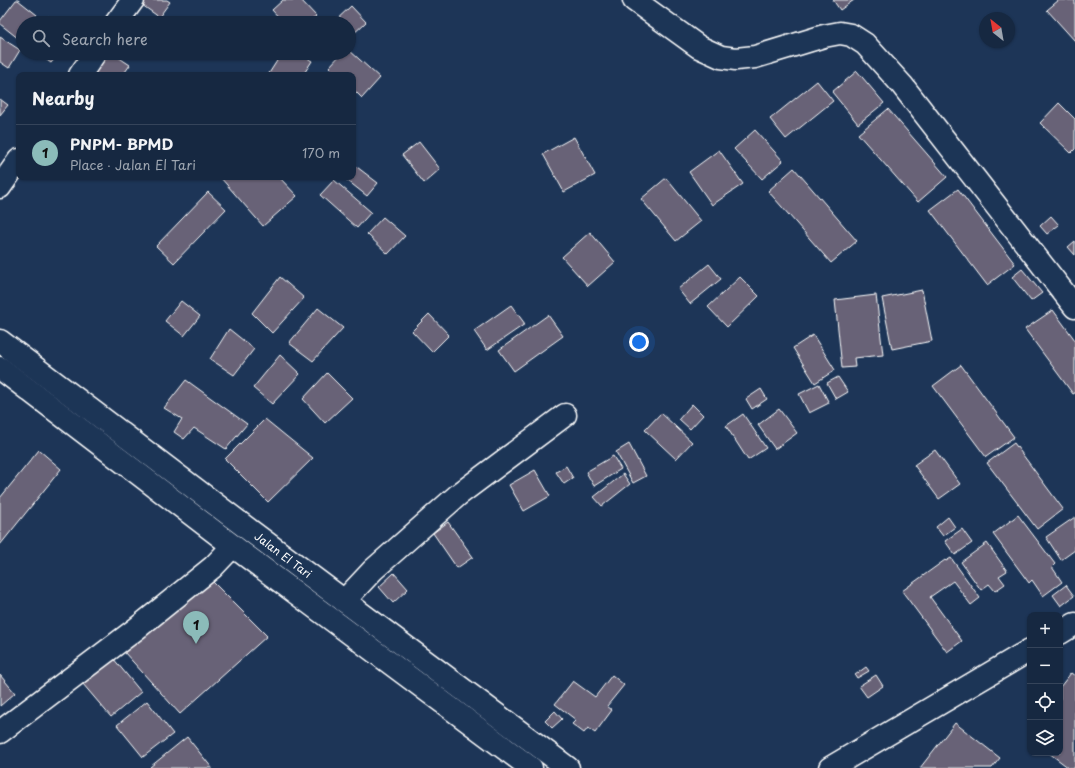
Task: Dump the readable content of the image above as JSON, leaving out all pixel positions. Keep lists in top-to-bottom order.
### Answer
{
  "streets": {
    "street": ["Jalan El Tari"]
  },
  "north": "top left",
  "page": {
    "search": "Search here",
    "heading": "Nearby",
    "list": [
      {
        "mark": "1",
        "name": "PNPM- BPMD",
        "note": "Place · Jalan El Tari",
        "value": "170 m"
      }
    ],
    "pins": "1",
    "map_buttons": ["+", "−"]
  }
}
